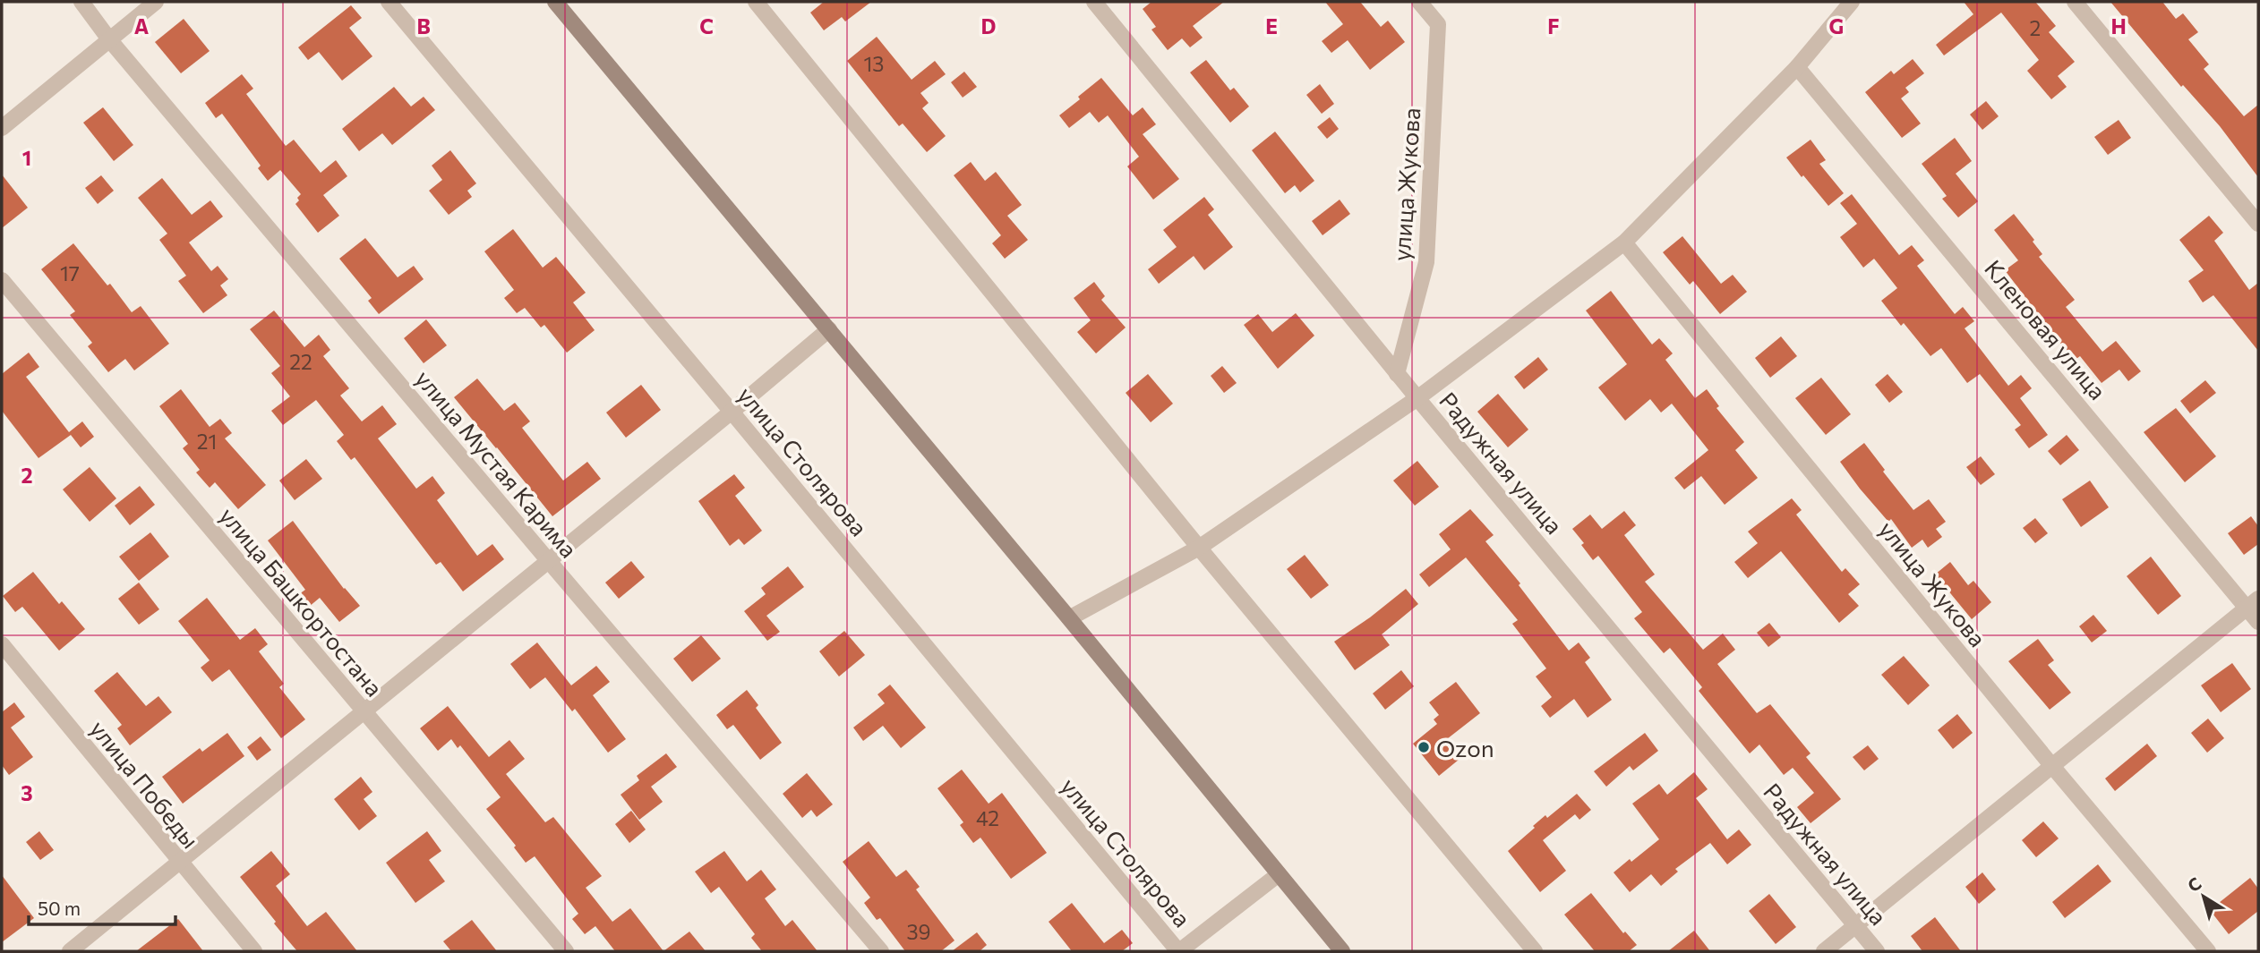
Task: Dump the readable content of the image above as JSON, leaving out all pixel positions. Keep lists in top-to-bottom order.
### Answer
{
  "streets": {
    "street": [
      "улица Жукова",
      "Кленовая улица",
      "улица Столярова",
      "Радужная улица",
      "улица Мустая Карима",
      "улица Башкортостана",
      "улица Победы"
    ]
  },
  "crossings": [
    ["улица Жукова", "Радужная улица"]
  ],
  "places": ["Ozon"],
  "house_numbers": [
    "2",
    "13",
    "17",
    "22",
    "21",
    "42",
    "39"
  ],
  "scale_bar": "50 m",
  "north": "top left",
  "grid": {
    "columns": [
      "A",
      "B",
      "C",
      "D",
      "E",
      "F",
      "G",
      "H"
    ],
    "rows": ["1", "2", "3"]
  }
}
